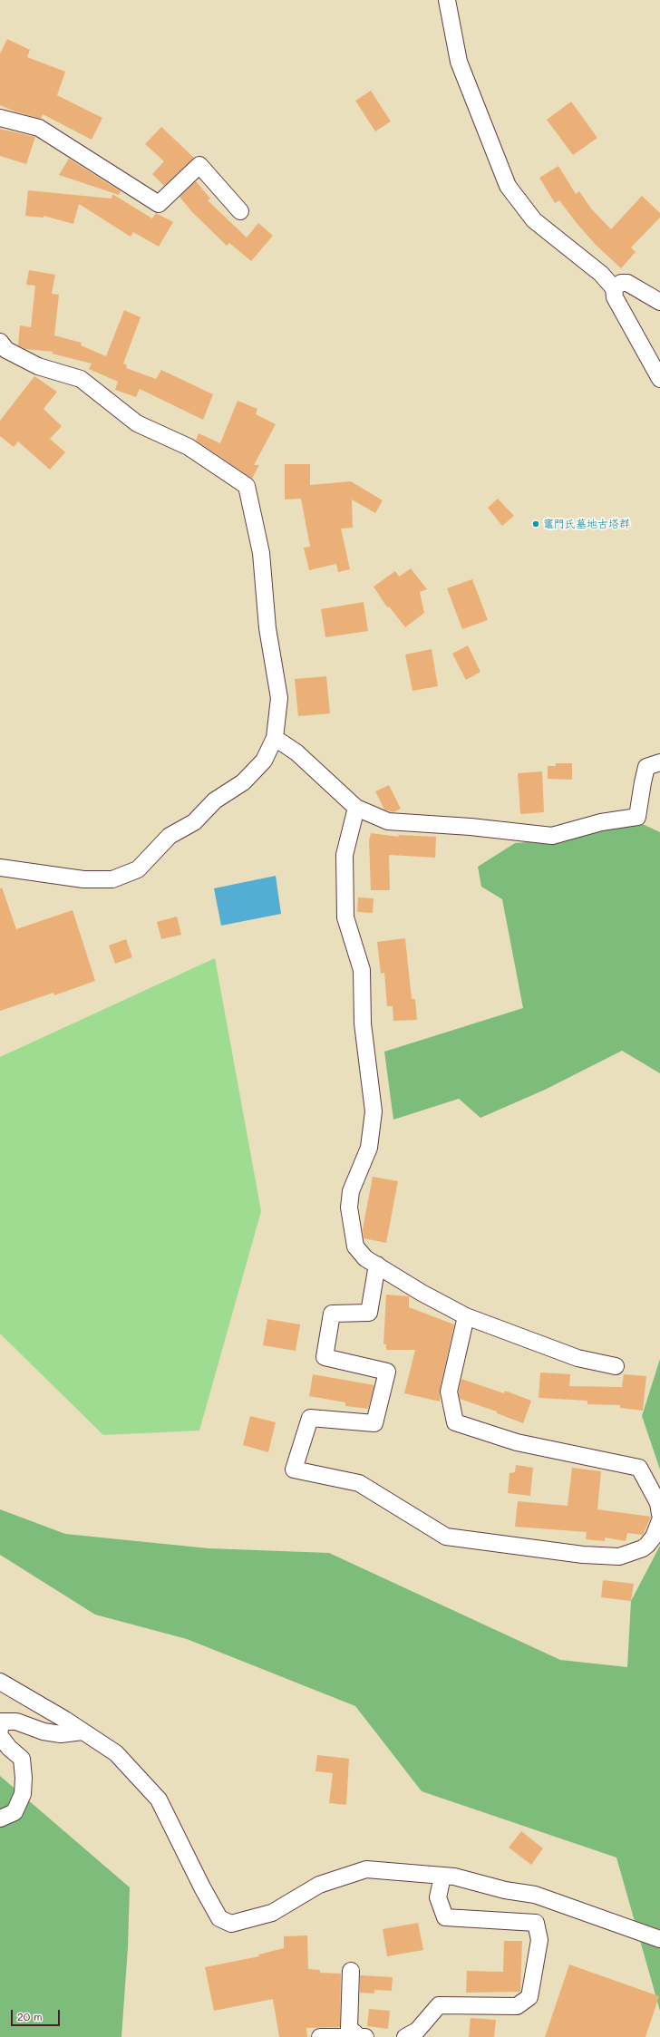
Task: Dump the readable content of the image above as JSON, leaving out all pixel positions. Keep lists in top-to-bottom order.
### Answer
{
  "places": ["竈門氏墓地古塔群"],
  "scale_bar": "20 m"
}
